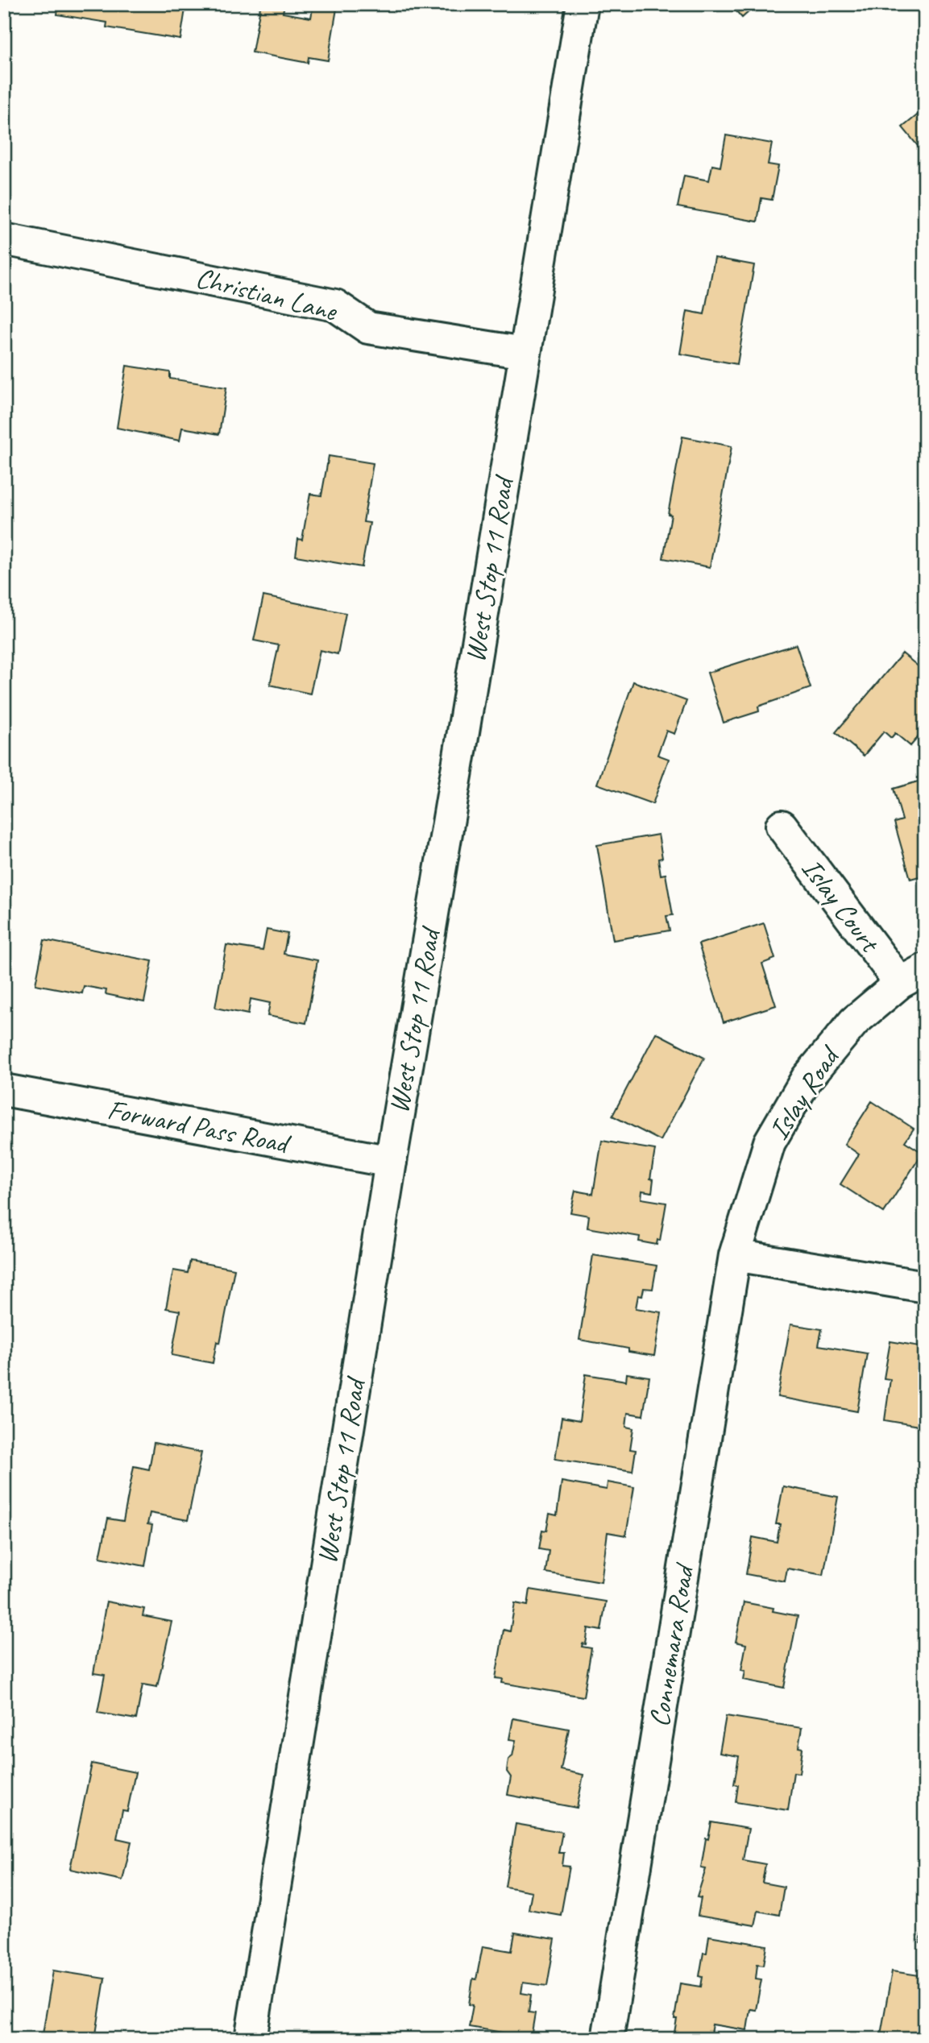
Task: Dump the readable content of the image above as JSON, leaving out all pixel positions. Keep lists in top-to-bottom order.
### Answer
{
  "streets": {
    "street": [
      "Christian Lane",
      "West Stop 11 Road",
      "Islay Court",
      "Islay Road",
      "Forward Pass Road",
      "Connemara Road"
    ]
  },
  "crossings": [
    ["Christian Lane", "West Stop 11 Road"],
    ["West Stop 11 Road", "Forward Pass Road"],
    ["Islay Court", "Islay Road"],
    ["Islay Road", "Connemara Road"]
  ]
}
